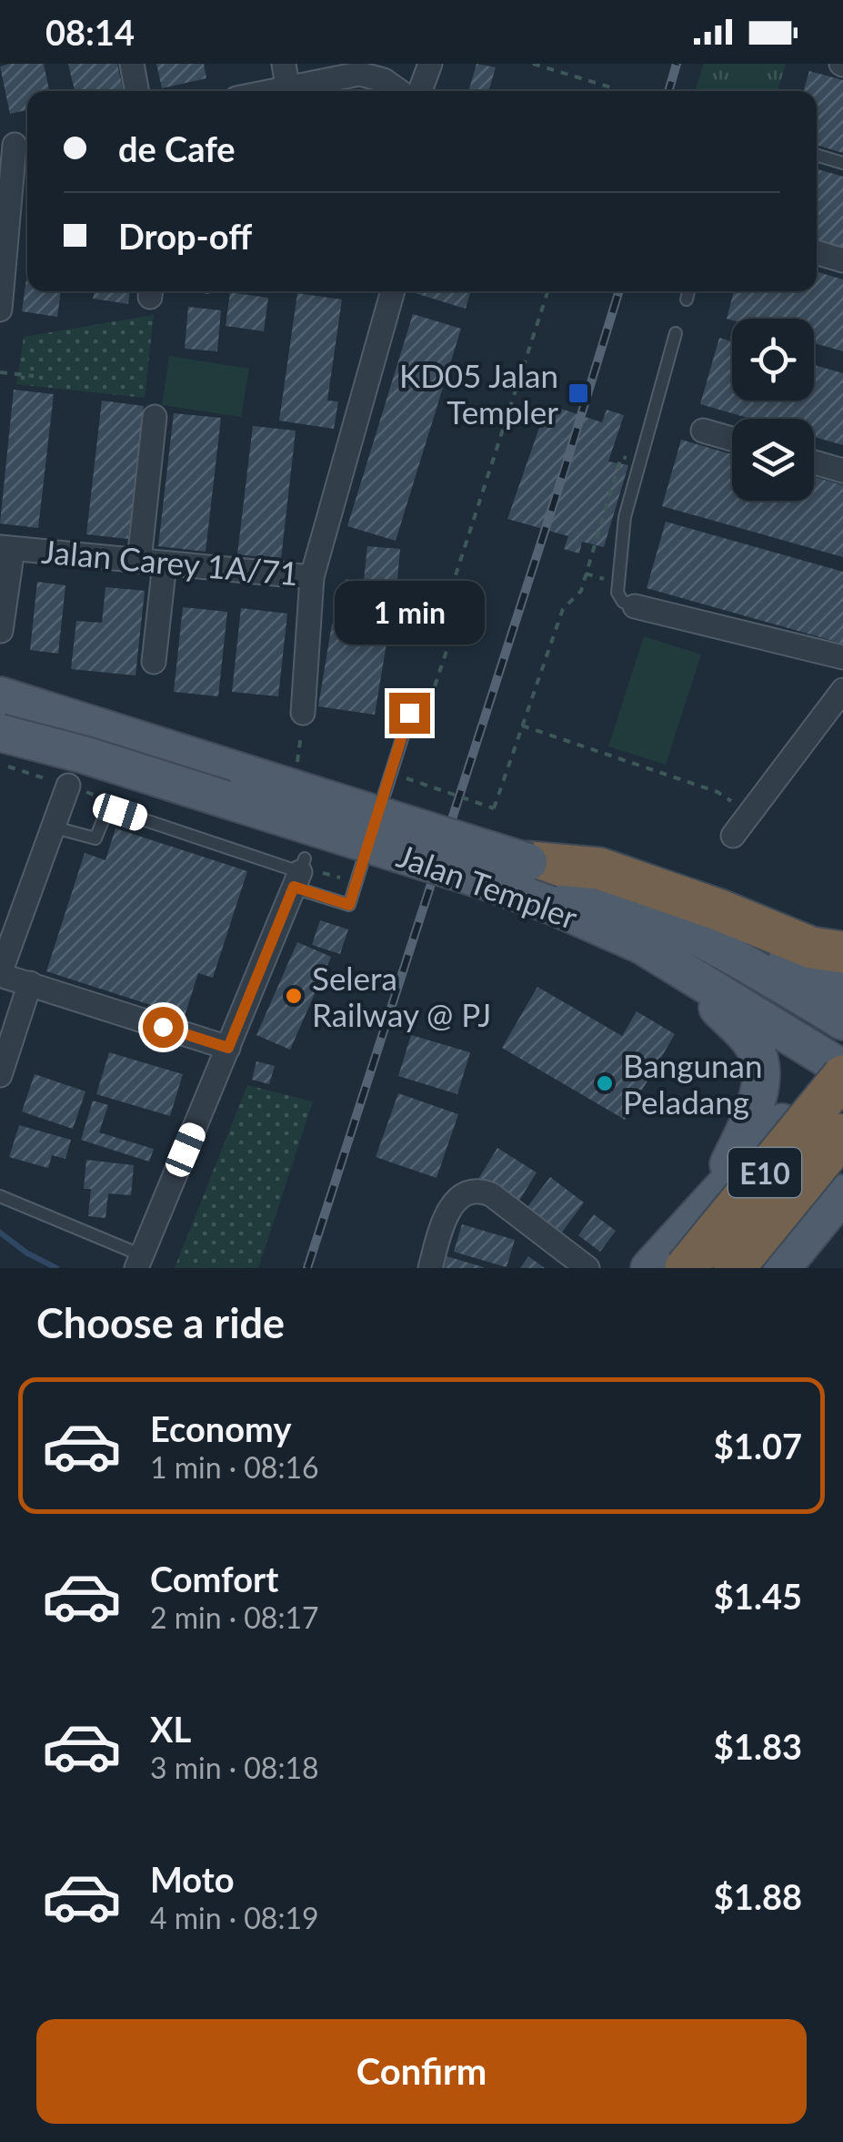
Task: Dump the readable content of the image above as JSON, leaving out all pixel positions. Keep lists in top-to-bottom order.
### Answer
{
  "streets": {
    "highway": ["E10"],
    "main road": ["Jalan Templer"],
    "street": ["Jalan Carey 1A/71"]
  },
  "crossings": [
    ["Jalan Templer", "E10"]
  ],
  "places": {
    "transit": ["KD05 Jalan Templer"],
    "other": ["Selera Railway @ PJ", "Bangunan Peladang"]
  },
  "page": {
    "status": "08:14",
    "banner": ["de Cafe", "Drop-off"],
    "bubble": "1 min",
    "heading": "Choose a ride",
    "list": [
      {
        "name": "Economy",
        "note": "1 min · 08:16",
        "value": "$1.07"
      },
      {
        "name": "Comfort",
        "note": "2 min · 08:17",
        "value": "$1.45"
      },
      {
        "name": "XL",
        "note": "3 min · 08:18",
        "value": "$1.83"
      },
      {
        "name": "Moto",
        "note": "4 min · 08:19",
        "value": "$1.88"
      }
    ],
    "buttons": "Confirm"
  }
}
